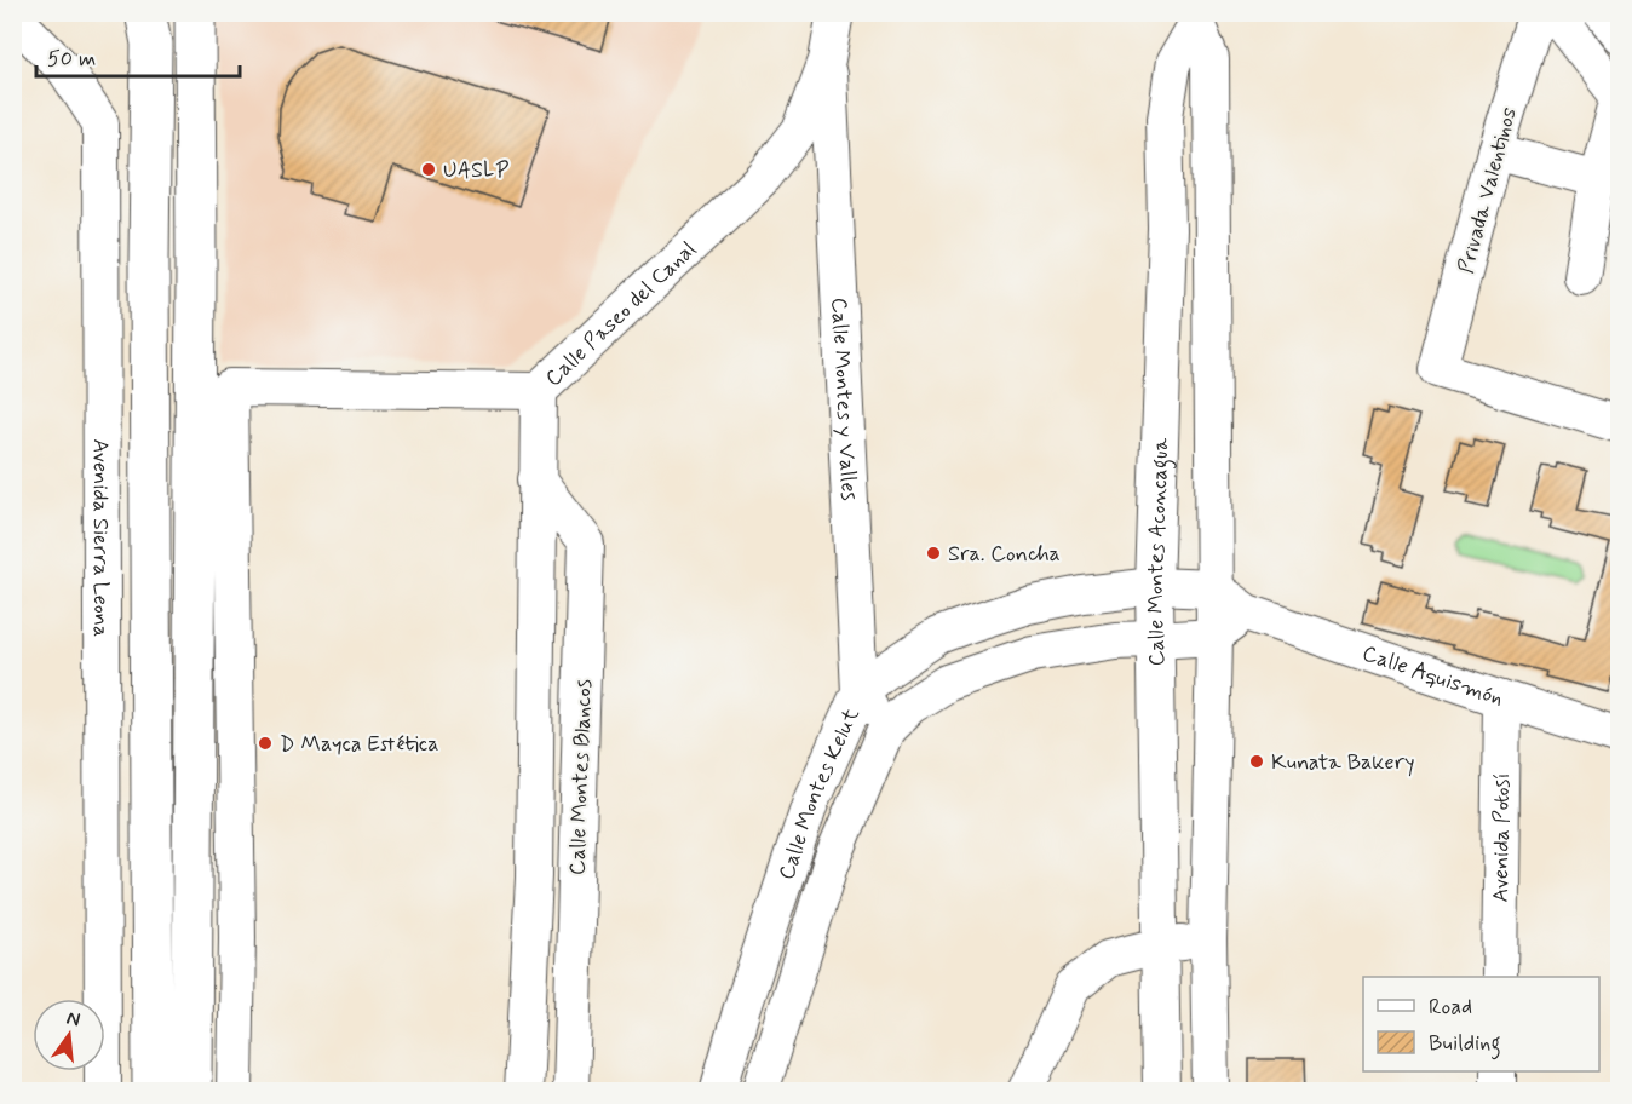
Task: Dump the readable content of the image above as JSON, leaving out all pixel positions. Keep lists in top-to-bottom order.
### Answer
{
  "streets": {
    "street": [
      "Privada Valentinos",
      "Calle Paseo del Canal",
      "Calle Montes y Valles",
      "Avenida Sierra Leona",
      "Calle Montes Aconcagua",
      "Calle Aquismón",
      "Calle Montes Blancos",
      "Calle Montes Kelut",
      "Avenida Potosí"
    ]
  },
  "crossings": [
    ["Calle Paseo del Canal", "Calle Montes y Valles"],
    ["Calle Paseo del Canal", "Calle Montes Blancos"],
    ["Calle Montes y Valles", "Calle Montes Kelut"],
    ["Calle Montes Aconcagua", "Calle Aquismón"],
    ["Calle Montes Aconcagua", "Calle Montes Kelut"],
    ["Calle Aquismón", "Calle Montes Kelut"],
    ["Calle Aquismón", "Avenida Potosí"]
  ],
  "places": [
    "UASLP",
    "Sra. Concha",
    "D Mayca Estética",
    "Kunata Bakery"
  ],
  "legend": ["Road", "Building"],
  "scale_bar": "50 m",
  "north": "top"
}
